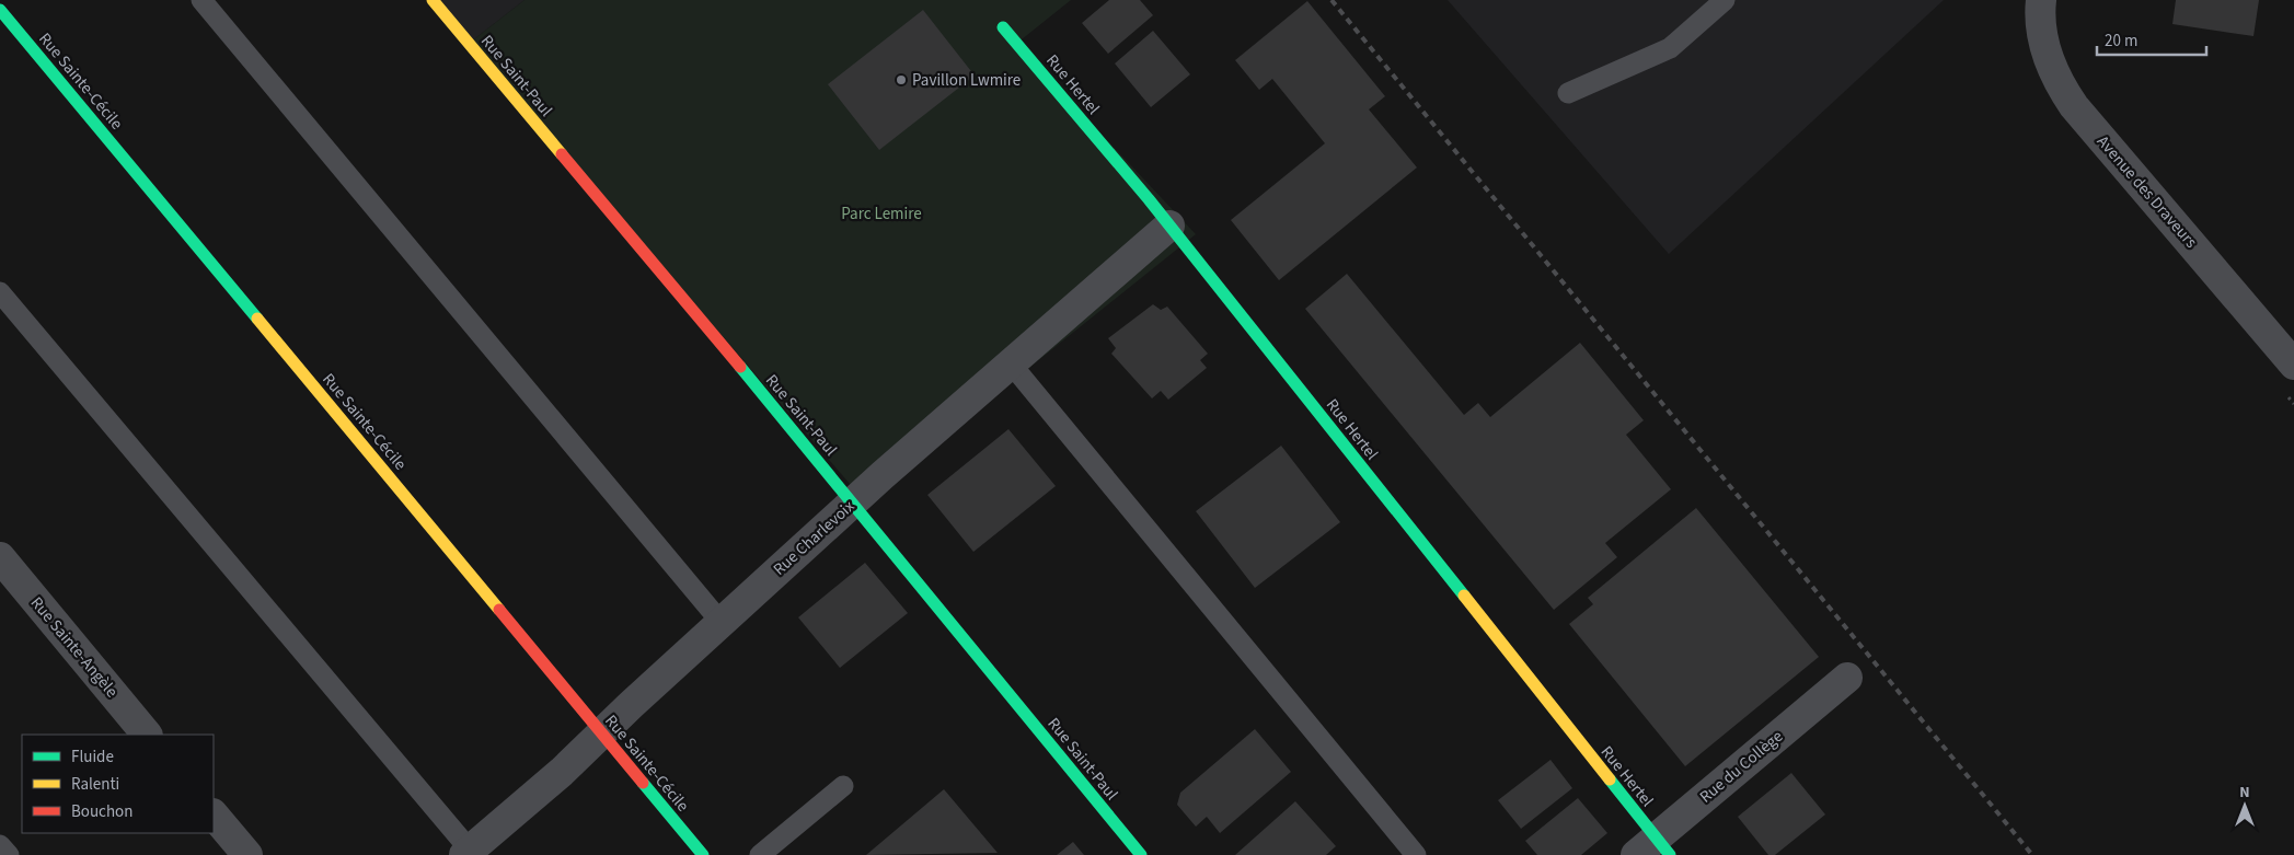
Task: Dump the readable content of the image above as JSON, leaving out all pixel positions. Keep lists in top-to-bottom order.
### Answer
{
  "streets": {
    "street": [
      "Rue Saint-Paul",
      "Rue Sainte-Cécile",
      "Rue Hertel",
      "Avenue des Draveurs",
      "Rue Charlevoix",
      "Rue Sainte-Angèle",
      "Rue du Collège"
    ]
  },
  "crossings": [
    ["Rue Saint-Paul", "Rue Charlevoix"],
    ["Rue Sainte-Cécile", "Rue Charlevoix"],
    ["Rue Hertel", "Rue Charlevoix"],
    ["Rue Hertel", "Rue du Collège"]
  ],
  "parks": ["Parc Lemire"],
  "places": ["Pavillon Lwmire"],
  "legend": ["Fluide", "Ralenti", "Bouchon"],
  "scale_bar": "20 m",
  "north": "top"
}
